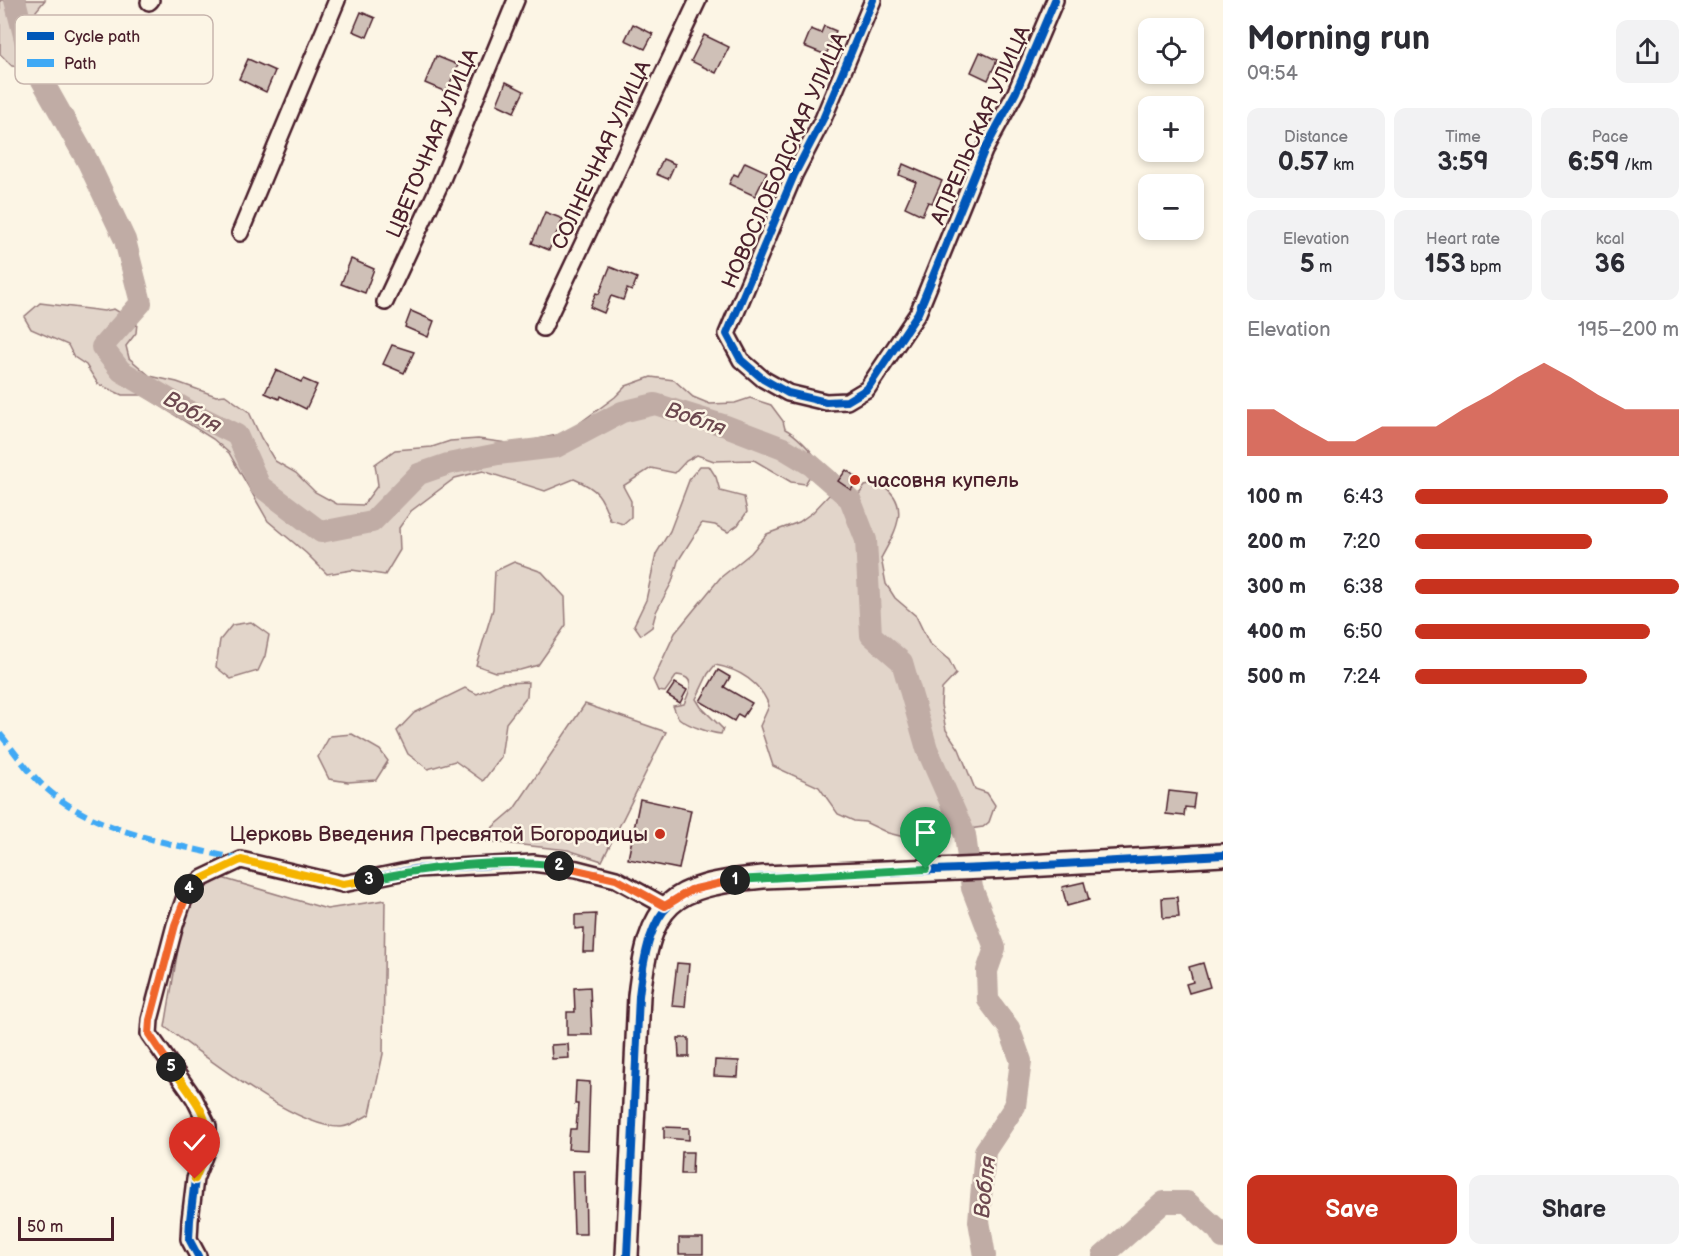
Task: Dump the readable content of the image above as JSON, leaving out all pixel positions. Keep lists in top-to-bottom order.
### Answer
{
  "streets": {
    "street": [
      "АПРЕЛЬСКАЯ УЛИЦА",
      "ЦВЕТОЧНАЯ УЛИЦА",
      "СОЛНЕЧНАЯ УЛИЦА",
      "НОВОСЛОБОДСКАЯ УЛИЦА"
    ]
  },
  "crossings": [
    ["АПРЕЛЬСКАЯ УЛИЦА", "НОВОСЛОБОДСКАЯ УЛИЦА"]
  ],
  "water": ["Вобля"],
  "places": ["часовня купель", "Церковь Введения Пресвятой Богородицы"],
  "legend": ["Cycle path", "Path"],
  "scale_bar": "50 m",
  "page": {
    "heading": ["Morning run", "09:54"],
    "map_buttons": ["+", "−"],
    "stats": [
      ["Distance", "0.57 km"],
      ["Time", "3:59"],
      ["Pace", "6:59 /km"],
      ["Elevation", "5 m"],
      ["Heart rate", "153 bpm"],
      ["kcal", "36"]
    ],
    "chart": ["Elevation", "195–200 m"],
    "list": [
      {
        "name": "100 m",
        "note": "6:43"
      },
      {
        "name": "200 m",
        "note": "7:20"
      },
      {
        "name": "300 m",
        "note": "6:38"
      },
      {
        "name": "400 m",
        "note": "6:50"
      },
      {
        "name": "500 m",
        "note": "7:24"
      }
    ],
    "pins": [
      "2",
      "1",
      "3",
      "4",
      "5"
    ],
    "buttons": ["Save", "Share"],
    "scale": "50 m"
  }
}
